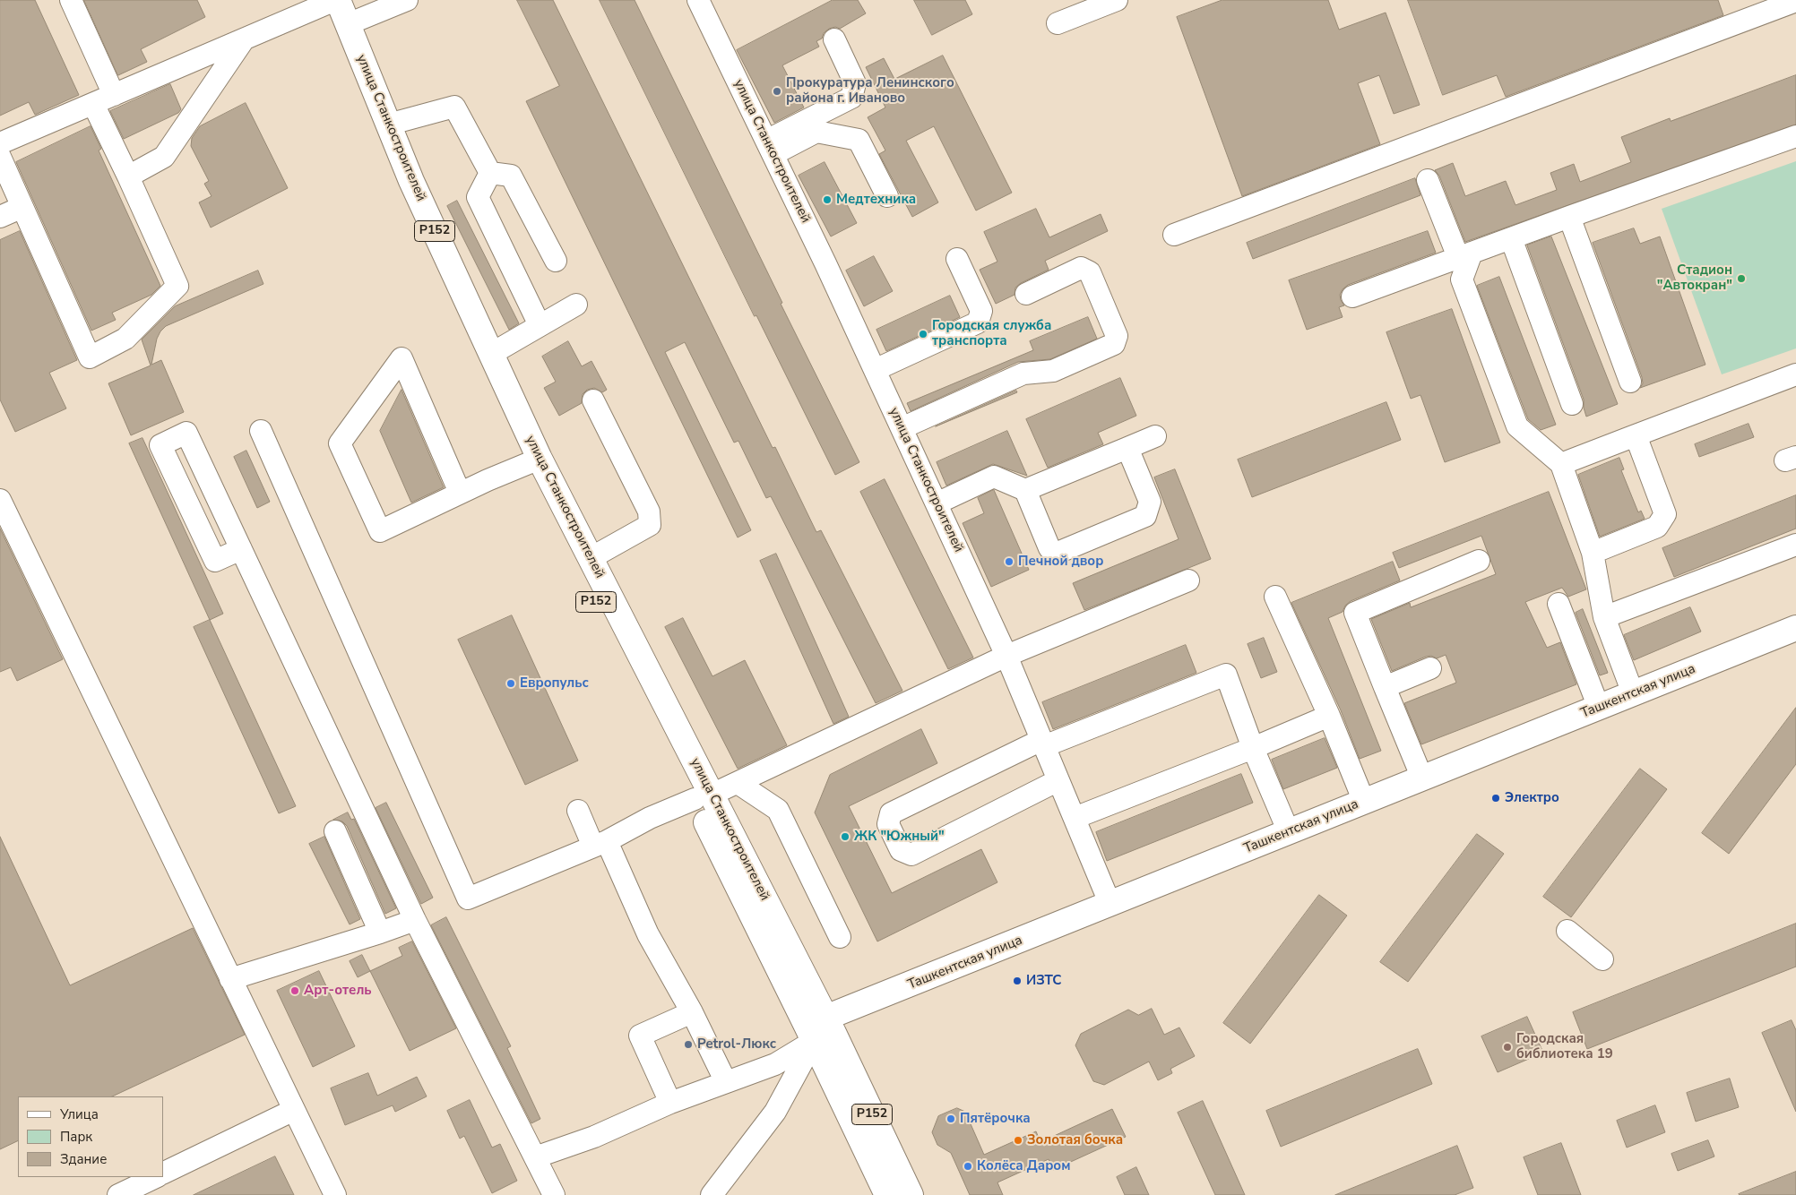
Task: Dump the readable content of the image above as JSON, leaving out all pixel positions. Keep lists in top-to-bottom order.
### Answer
{
  "streets": {
    "main road": ["улица Станкостроителей", "Р152", "Ташкентская улица"]
  },
  "crossings": [
    ["улица Станкостроителей", "Ташкентская улица"]
  ],
  "places": [
    "Прокуратура Ленинского района г. Иваново",
    "Медтехника",
    "Стадион \"Автокран\"",
    "Городская служба транспорта",
    "Печной двор",
    "Европульс",
    "Электро",
    "ЖК \"Южный\"",
    "ИЗТС",
    "Арт-отель",
    "Petrol-Люкс",
    "Городская библиотека 19",
    "Пятёрочка",
    "Золотая бочка",
    "Колёса Даром"
  ],
  "legend": ["Улица", "Парк", "Здание"]
}
